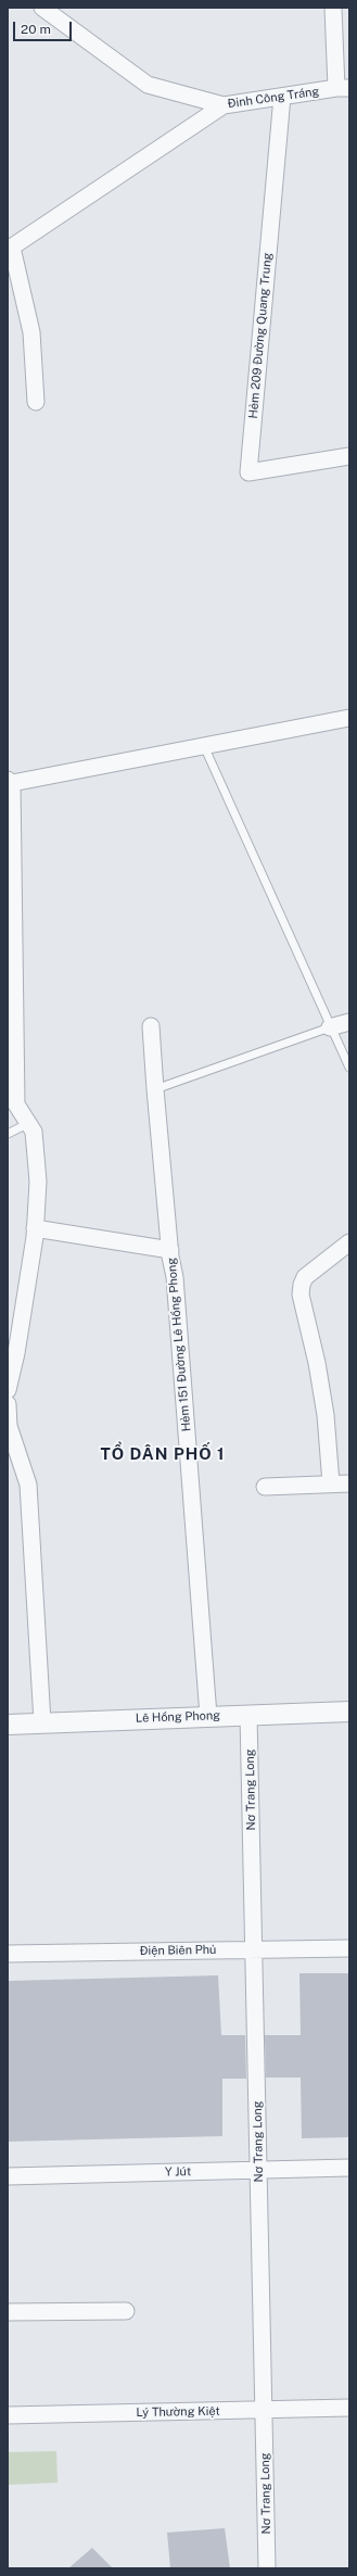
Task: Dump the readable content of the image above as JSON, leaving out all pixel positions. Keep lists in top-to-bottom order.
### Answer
{
  "streets": {
    "street": [
      "Đinh Công Tráng",
      "Hẻm 209 Đường Quang Trung",
      "Hẻm 151 Đường Lê Hồng Phong",
      "Lê Hồng Phong",
      "Nơ Trang Long",
      "Điện Biên Phủ",
      "Y Jút",
      "Lý Thường Kiệt"
    ]
  },
  "crossings": [
    ["Đinh Công Tráng", "Hẻm 209 Đường Quang Trung"],
    ["Hẻm 151 Đường Lê Hồng Phong", "Lê Hồng Phong"],
    ["Lê Hồng Phong", "Nơ Trang Long"],
    ["Nơ Trang Long", "Điện Biên Phủ"],
    ["Nơ Trang Long", "Y Jút"],
    ["Nơ Trang Long", "Lý Thường Kiệt"]
  ],
  "districts": ["TỔ DÂN PHỐ 1"],
  "scale_bar": "20 m"
}
